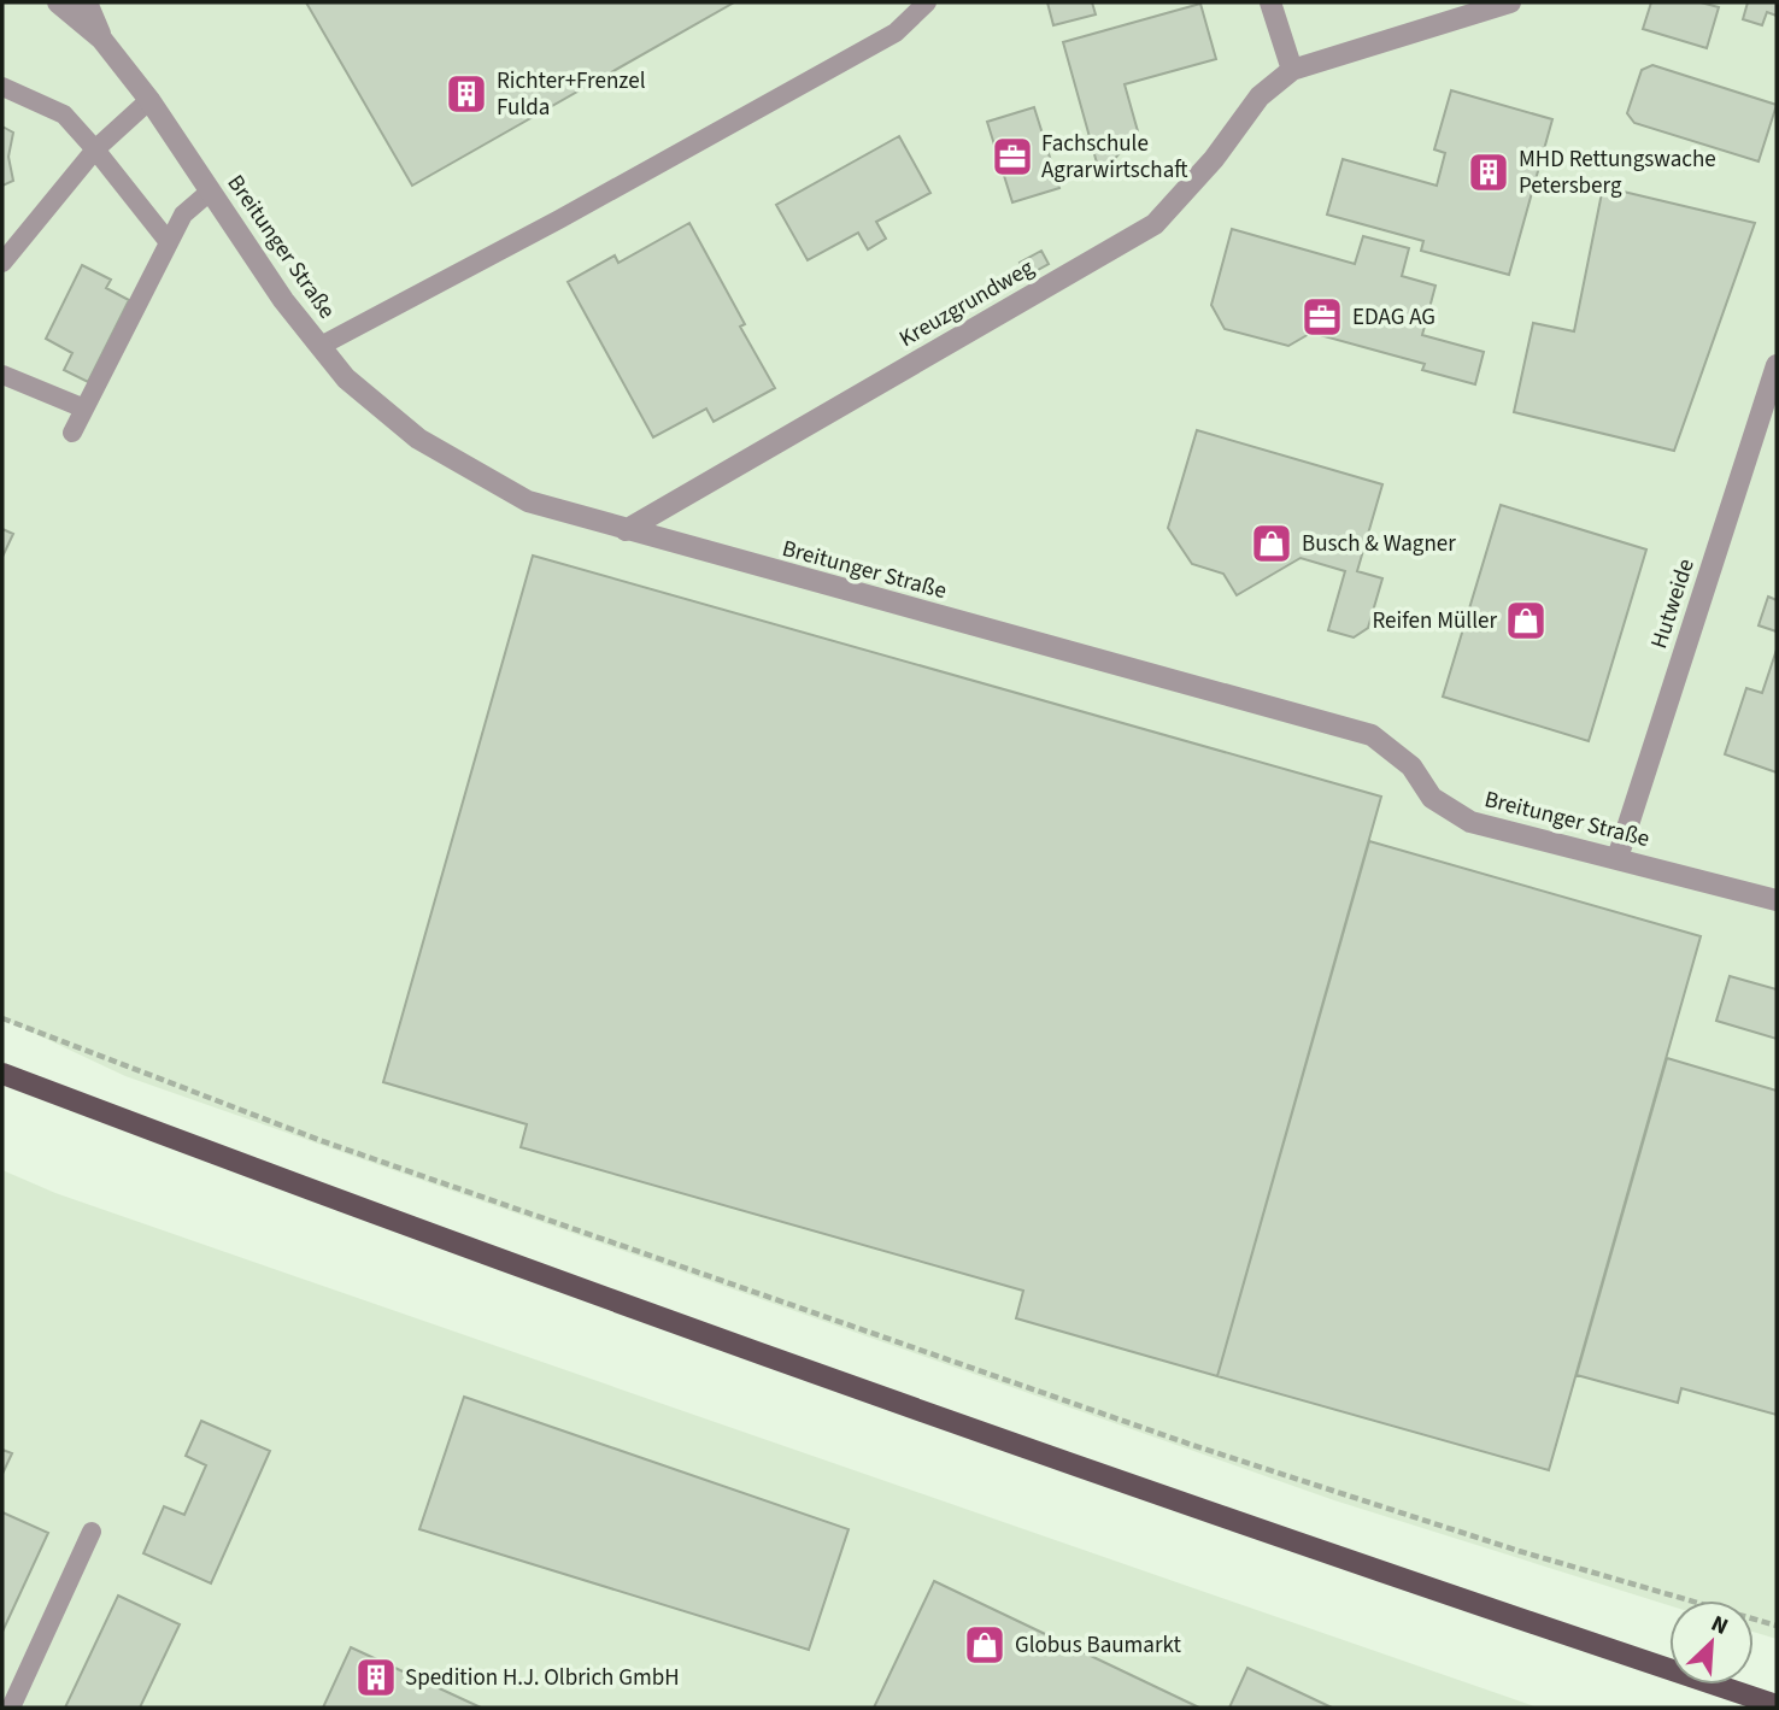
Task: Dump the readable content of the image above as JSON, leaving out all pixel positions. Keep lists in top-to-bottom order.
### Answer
{
  "streets": {
    "street": ["Breitunger Straße", "Kreuzgrundweg", "Hutweide"]
  },
  "crossings": [
    ["Breitunger Straße", "Kreuzgrundweg"],
    ["Breitunger Straße", "Hutweide"]
  ],
  "places": {
    "building": ["Richter+Frenzel Fulda", "MHD Rettungswache Petersberg", "Spedition H.J. Olbrich GmbH"],
    "office": ["Fachschule Agrarwirtschaft", "EDAG AG"],
    "shop": ["Busch & Wagner", "Reifen Müller", "Globus Baumarkt"]
  },
  "north": "top right"
}
